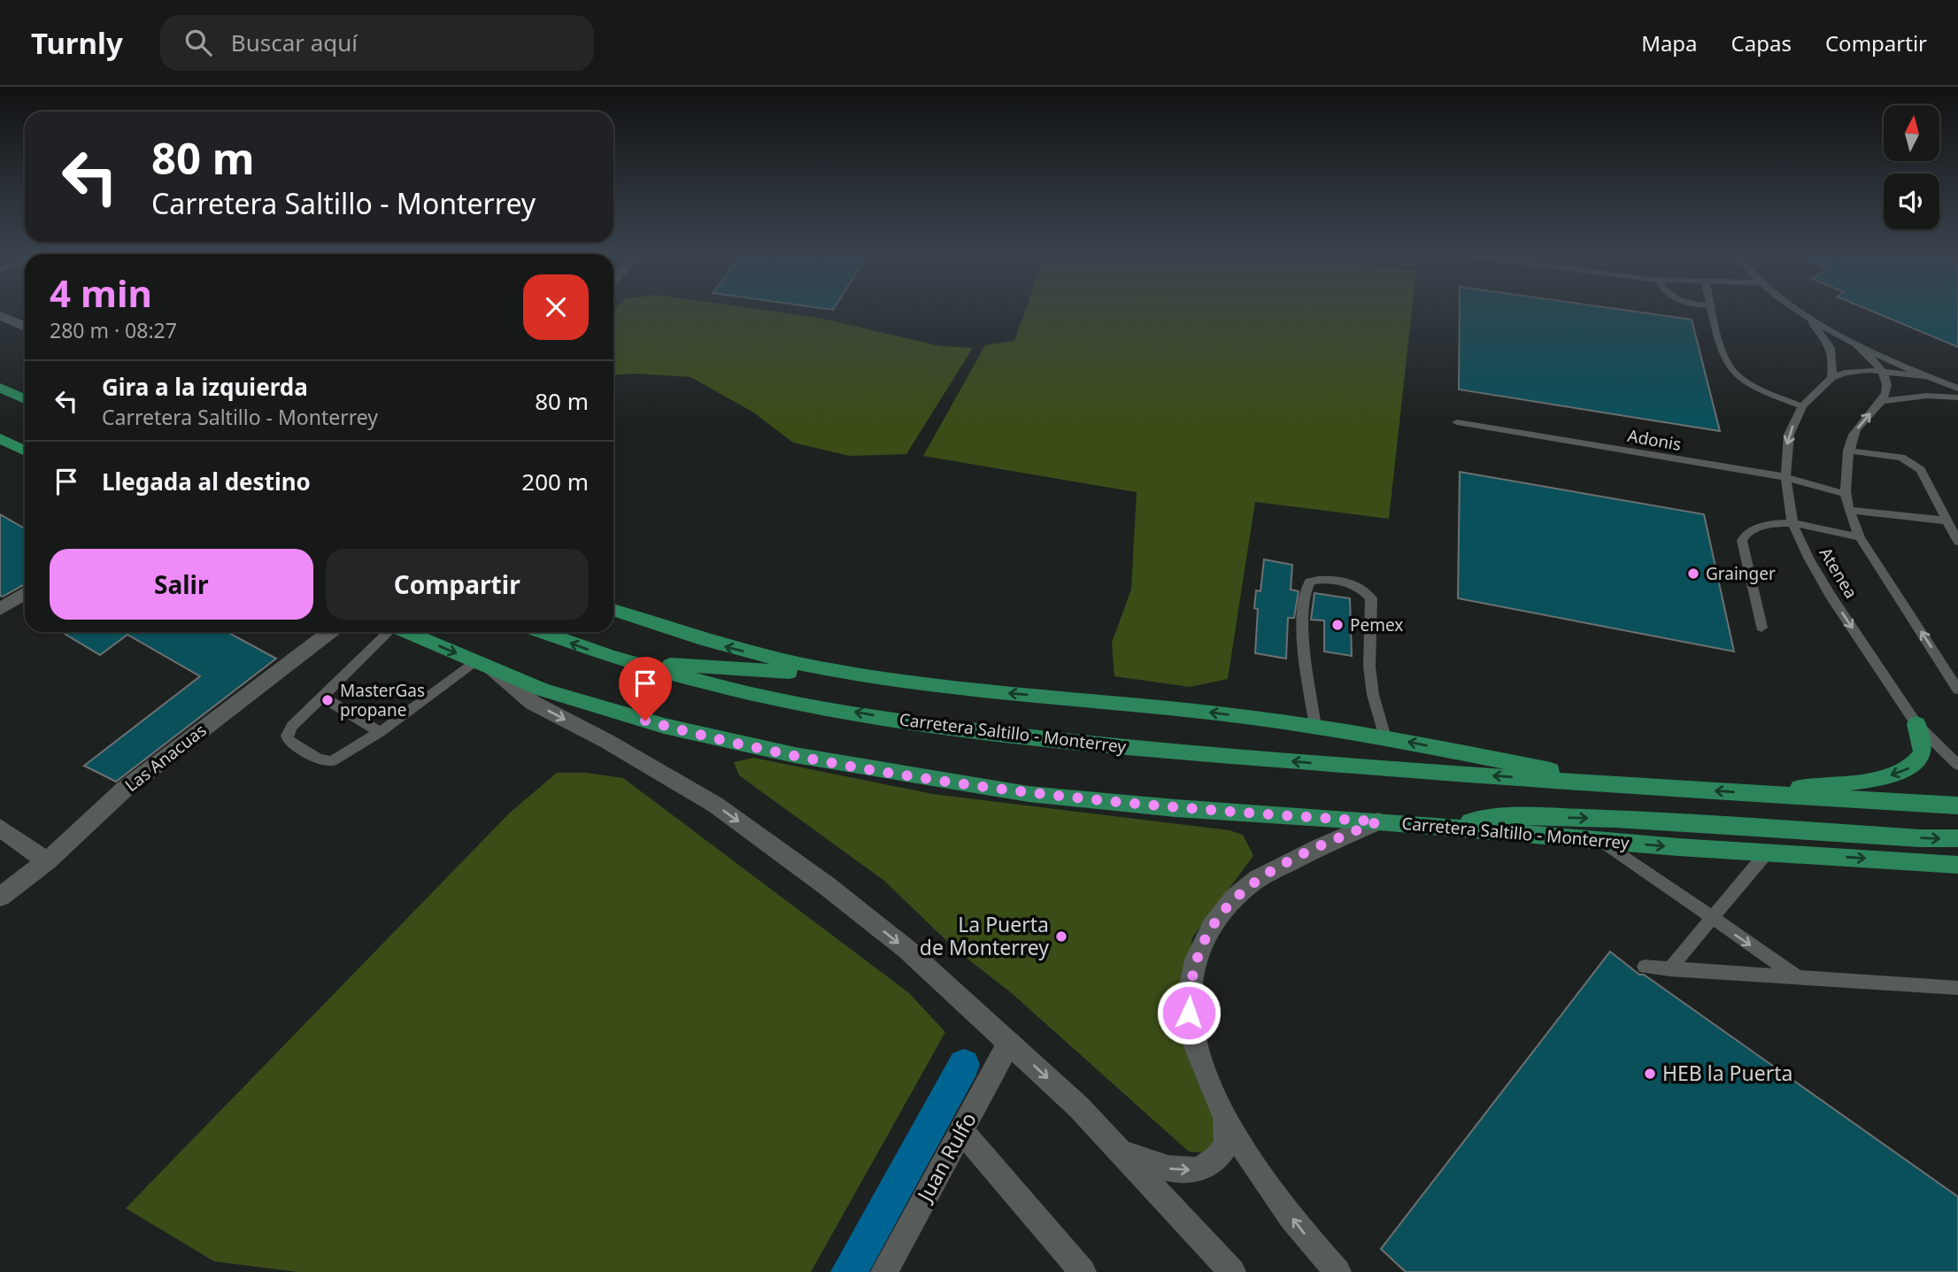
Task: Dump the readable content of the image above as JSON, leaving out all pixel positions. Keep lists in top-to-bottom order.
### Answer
{
  "streets": {
    "main road": ["Carretera Saltillo - Monterrey", "Las Anacuas", "Juan Rulfo"],
    "lane": ["Adonis", "Atenea"]
  },
  "crossings": [
    ["Adonis", "Atenea"]
  ],
  "places": [
    "Grainger",
    "Pemex",
    "MasterGas propane",
    "La Puerta de Monterrey",
    "HEB la Puerta"
  ],
  "north": "top",
  "page": {
    "header": "Turnly",
    "search": "Buscar aquí",
    "nav": ["Mapa", "Capas", "Compartir"],
    "turn": ["80 m", "Carretera Saltillo - Monterrey"],
    "heading": ["4 min", "280 m · 08:27"],
    "list": [
      {
        "name": "Gira a la izquierda",
        "note": "Carretera Saltillo - Monterrey",
        "value": "80 m"
      },
      {
        "name": "Llegada al destino",
        "value": "200 m"
      }
    ],
    "buttons": ["Salir", "Compartir"]
  }
}
